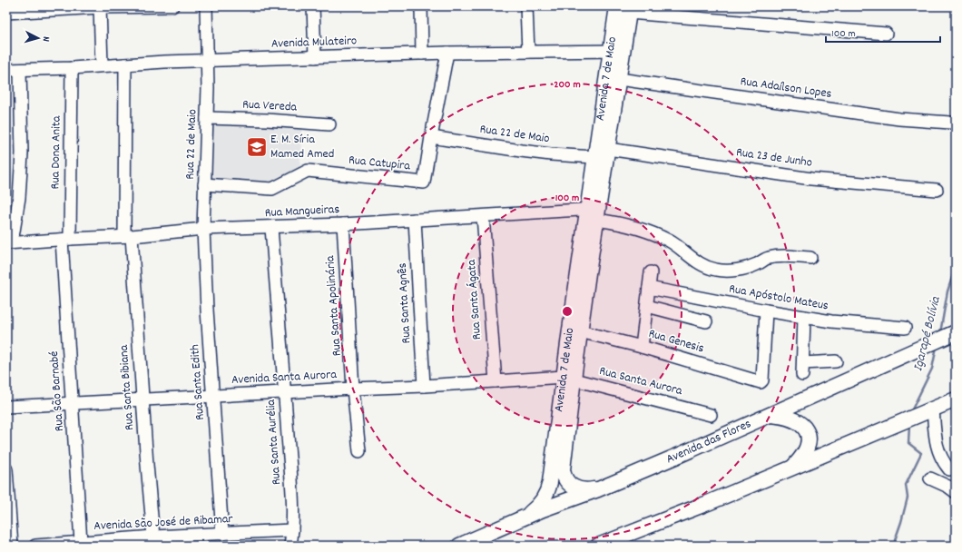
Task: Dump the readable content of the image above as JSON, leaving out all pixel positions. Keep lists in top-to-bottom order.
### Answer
{
  "streets": {
    "main road": ["Avenida 7 de Maio", "Avenida das Flores"],
    "street": [
      "Avenida Mulateiro",
      "Rua Adaílson Lopes",
      "Rua Vereda",
      "Rua 22 de Maio",
      "Rua Dona Anita",
      "Rua 23 de Junho",
      "Rua Catupira",
      "Rua Mangueiras",
      "Rua Apóstolo Mateus",
      "Rua Santa Ágata",
      "Rua Santa Agnês",
      "Rua Santa Apolinária",
      "Rua Genesis",
      "Avenida Santa Aurora",
      "Rua Santa Aurora",
      "Rua Santa Edith",
      "Rua Santa Bibiana",
      "Rua São Barnabé",
      "Rua Santa Aurélia",
      "Avenida São José de Ribamar"
    ]
  },
  "crossings": [
    ["Avenida Mulateiro", "Avenida 7 de Maio"],
    ["Avenida Mulateiro", "Rua 22 de Maio"],
    ["Avenida Mulateiro", "Rua Dona Anita"],
    ["Avenida Mulateiro", "Rua Catupira"],
    ["Avenida Mulateiro", "Rua Santa Bibiana"],
    ["Avenida 7 de Maio", "Rua Adaílson Lopes"],
    ["Avenida 7 de Maio", "Rua 22 de Maio"],
    ["Avenida 7 de Maio", "Rua 23 de Junho"],
    ["Avenida 7 de Maio", "Rua Mangueiras"],
    ["Avenida 7 de Maio", "Rua Genesis"],
    ["Avenida 7 de Maio", "Avenida Santa Aurora"],
    ["Avenida 7 de Maio", "Rua Santa Aurora"],
    ["Avenida 7 de Maio", "Avenida das Flores"],
    ["Rua Vereda", "Rua 22 de Maio"],
    ["Rua 22 de Maio", "Rua Catupira"],
    ["Rua 22 de Maio", "Rua Mangueiras"],
    ["Rua 22 de Maio", "Rua Santa Edith"],
    ["Rua Dona Anita", "Rua Mangueiras"],
    ["Rua Dona Anita", "Rua São Barnabé"],
    ["Rua Mangueiras", "Rua Santa Ágata"],
    ["Rua Mangueiras", "Rua Santa Agnês"],
    ["Rua Mangueiras", "Rua Santa Apolinária"],
    ["Rua Mangueiras", "Rua Santa Edith"],
    ["Rua Mangueiras", "Rua Santa Bibiana"],
    ["Rua Mangueiras", "Rua São Barnabé"],
    ["Rua Mangueiras", "Rua Santa Aurélia"],
    ["Rua Apóstolo Mateus", "Rua Genesis"],
    ["Rua Santa Ágata", "Avenida Santa Aurora"],
    ["Rua Santa Agnês", "Avenida Santa Aurora"],
    ["Rua Santa Apolinária", "Avenida Santa Aurora"],
    ["Avenida Santa Aurora", "Rua Santa Aurora"],
    ["Avenida Santa Aurora", "Rua Santa Edith"],
    ["Avenida Santa Aurora", "Rua Santa Bibiana"],
    ["Avenida Santa Aurora", "Rua São Barnabé"],
    ["Avenida Santa Aurora", "Rua Santa Aurélia"],
    ["Rua Santa Edith", "Avenida São José de Ribamar"],
    ["Rua Santa Bibiana", "Avenida São José de Ribamar"],
    ["Rua São Barnabé", "Avenida São José de Ribamar"],
    ["Rua Santa Aurélia", "Avenida São José de Ribamar"]
  ],
  "water": ["Igarapé Bolívia"],
  "places": {
    "school or university": ["E. M. Síria Mamed Amed"]
  },
  "scale_bar": "100 m",
  "north": "right",
  "rings": ["200 m", "100 m"]
}
